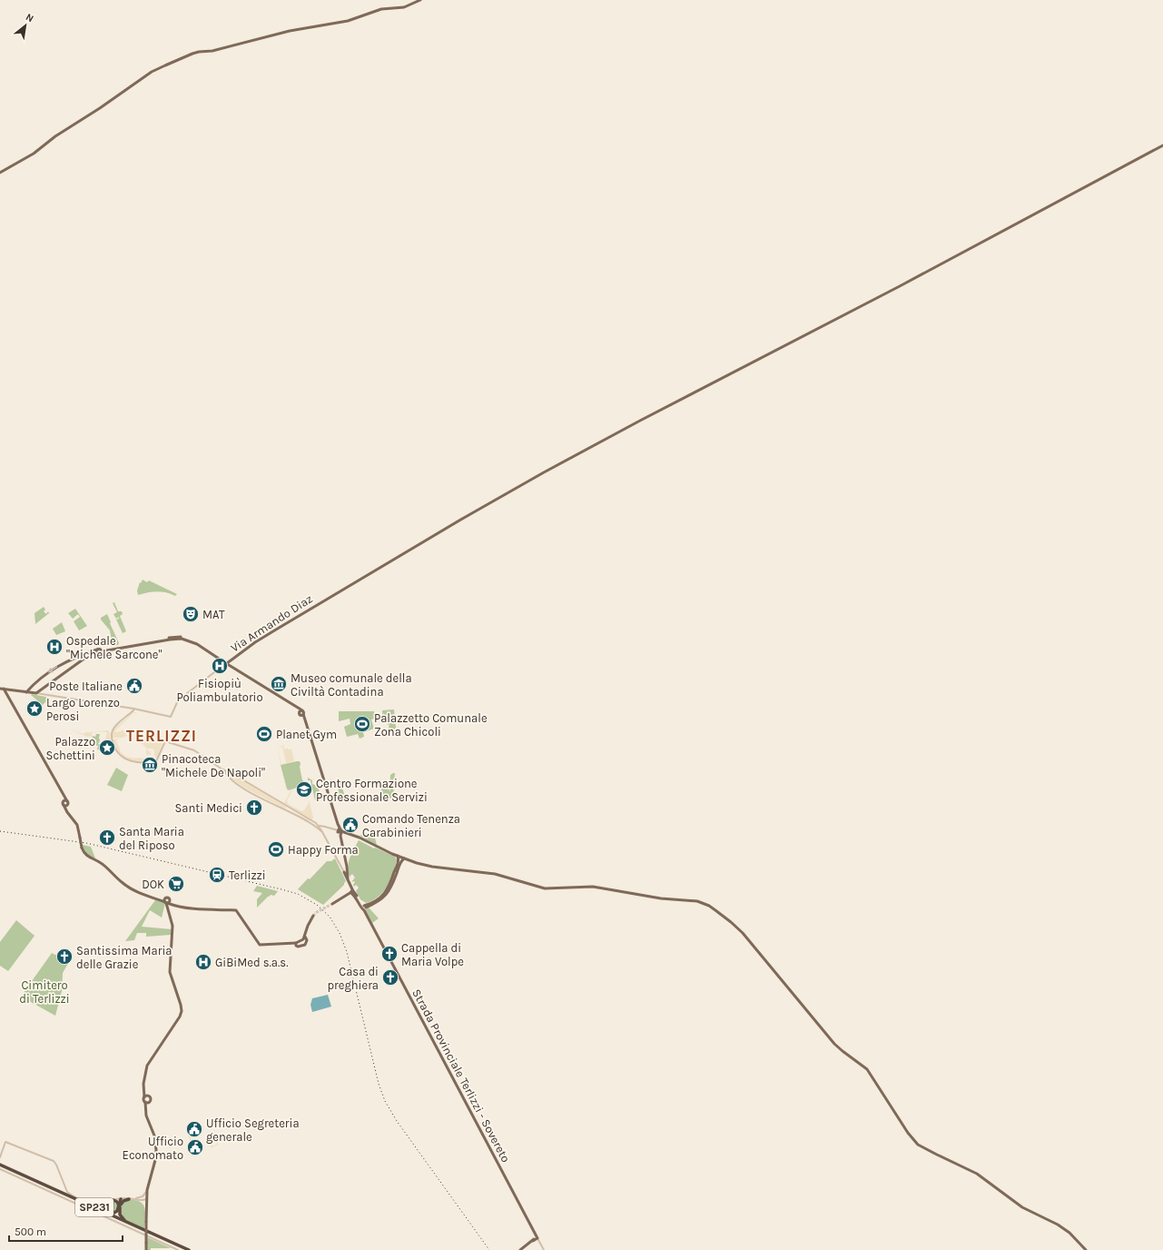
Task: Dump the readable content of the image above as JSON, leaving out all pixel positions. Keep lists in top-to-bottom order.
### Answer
{
  "streets": {
    "highway": ["SP231"],
    "main road": ["Via Armando Diaz", "Strada Provinciale Terlizzi - Sovereto"]
  },
  "crossings": [
    ["Via Armando Diaz", "Strada Provinciale Terlizzi - Sovereto"]
  ],
  "districts": ["TERLIZZI"],
  "parks": ["Cimitero di Terlizzi"],
  "places": {
    "theatre": ["MAT"],
    "hospital": ["Ospedale \"Michele Sarcone\"", "Fisiopiù Poliambulatorio", "GiBiMed s.a.s."],
    "museum": ["Museo comunale della Civiltà Contadina", "Pinacoteca \"Michele De Napoli\""],
    "public building": [
      "Poste Italiane",
      "Comando Tenenza Carabinieri",
      "Ufficio Segreteria generale",
      "Ufficio Economato"
    ],
    "place": ["Largo Lorenzo Perosi", "Palazzo Schettini"],
    "sports": ["Palazzetto Comunale Zona Chicoli", "Planet Gym", "Happy Forma"],
    "school or university": ["Centro Formazione Professionale Servizi"],
    "church": [
      "Santi Medici",
      "Santa Maria del Riposo",
      "Cappella di Maria Volpe",
      "Santissima Maria delle Grazie",
      "Casa di preghiera"
    ],
    "station": ["Terlizzi"],
    "supermarket": ["DOK"]
  },
  "scale_bar": "500 m",
  "north": "top right"
}
